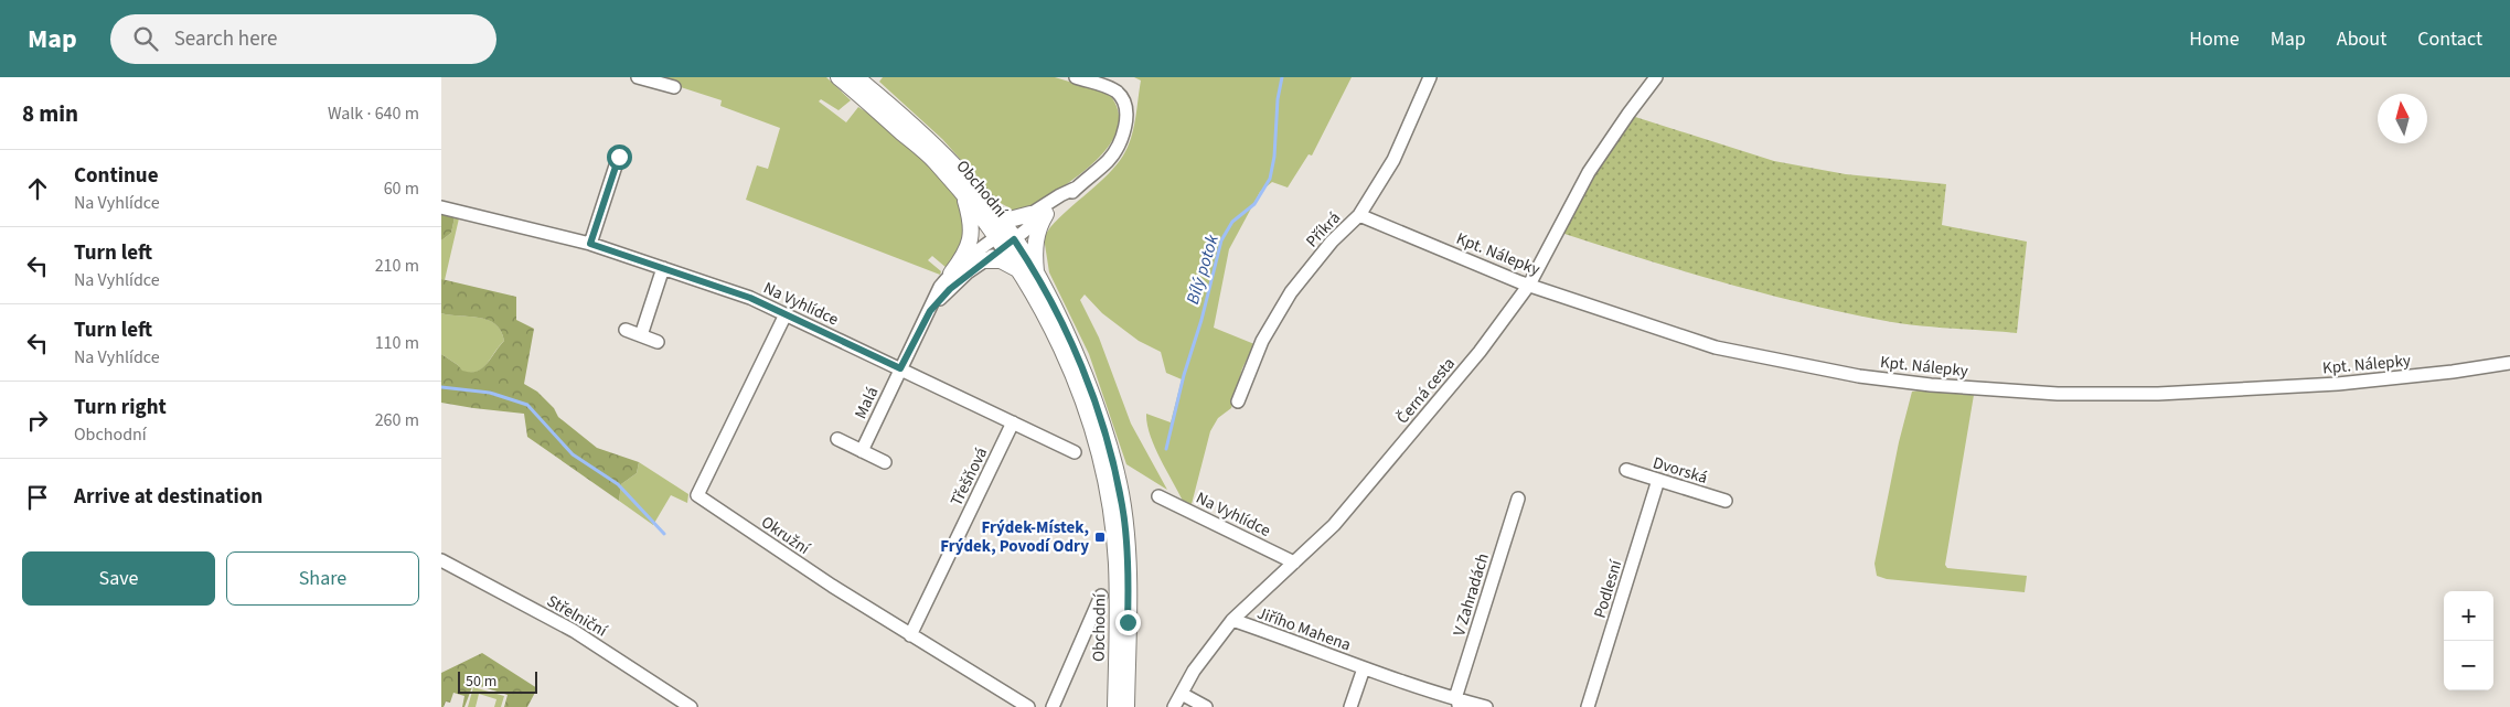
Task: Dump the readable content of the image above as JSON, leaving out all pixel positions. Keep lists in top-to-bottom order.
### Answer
{
  "streets": {
    "main road": ["Obchodní"],
    "street": [
      "Příkrá",
      "Kpt. Nálepky",
      "Na Vyhlídce",
      "Černá cesta",
      "Malá",
      "Dvorská",
      "Třešňová",
      "Okružní",
      "Podlesní",
      "V Zahradách",
      "Střelniční",
      "Jiřího Mahena"
    ]
  },
  "crossings": [
    ["Příkrá", "Kpt. Nálepky"],
    ["Kpt. Nálepky", "Černá cesta"],
    ["Na Vyhlídce", "Černá cesta"],
    ["Na Vyhlídce", "Malá"],
    ["Na Vyhlídce", "Třešňová"],
    ["Na Vyhlídce", "Okružní"],
    ["Černá cesta", "Jiřího Mahena"],
    ["Dvorská", "Podlesní"],
    ["Třešňová", "Okružní"],
    ["V Zahradách", "Jiřího Mahena"]
  ],
  "water": ["Bílý potok"],
  "places": {
    "transit": ["Frýdek-Místek, Frýdek, Povodí Odry"]
  },
  "scale_bar": "50 m",
  "north": "top",
  "page": {
    "header": "Map",
    "search": "Search here",
    "nav": [
      "Home",
      "Map",
      "About",
      "Contact"
    ],
    "heading": ["8 min", "Walk · 640 m"],
    "list": [
      ["Continue", "Na Vyhlídce", "60 m"],
      ["Turn left", "Na Vyhlídce", "210 m"],
      ["Turn left", "Na Vyhlídce", "110 m"],
      ["Turn right", "Obchodní", "260 m"],
      "Arrive at destination"
    ],
    "buttons": ["Save", "Share"],
    "map_buttons": ["+", "−"],
    "scale": "50 m"
  }
}
